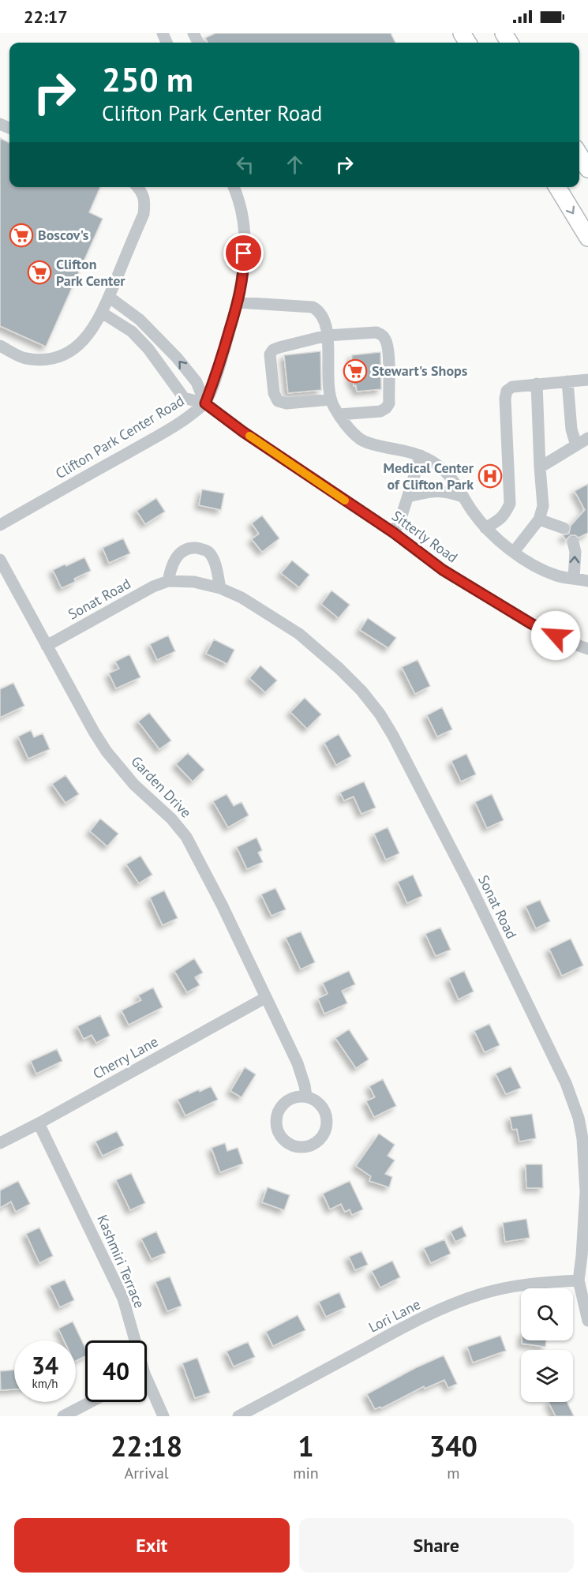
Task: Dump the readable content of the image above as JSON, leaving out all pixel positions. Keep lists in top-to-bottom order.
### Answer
{
  "streets": {
    "street": [
      "Clifton Park Center Road",
      "Sitterly Road",
      "Sonat Road",
      "Garden Drive",
      "Cherry Lane",
      "Kashmiri Terrace",
      "Lori Lane"
    ]
  },
  "crossings": [
    ["Clifton Park Center Road", "Sitterly Road"],
    ["Sonat Road", "Garden Drive"],
    ["Sonat Road", "Lori Lane"],
    ["Garden Drive", "Cherry Lane"],
    ["Cherry Lane", "Kashmiri Terrace"]
  ],
  "places": {
    "supermarket": ["Boscov's", "Clifton Park Center", "Stewart's Shops"],
    "hospital": ["Medical Center of Clifton Park"]
  },
  "page": {
    "status": "22:17",
    "turn": ["250 m", "Clifton Park Center Road"],
    "speed": "34 km/h",
    "limit": "40",
    "eta": [
      "22:18",
      "Arrival",
      "1",
      "min",
      "340",
      "m"
    ],
    "buttons": ["Exit", "Share"]
  }
}
